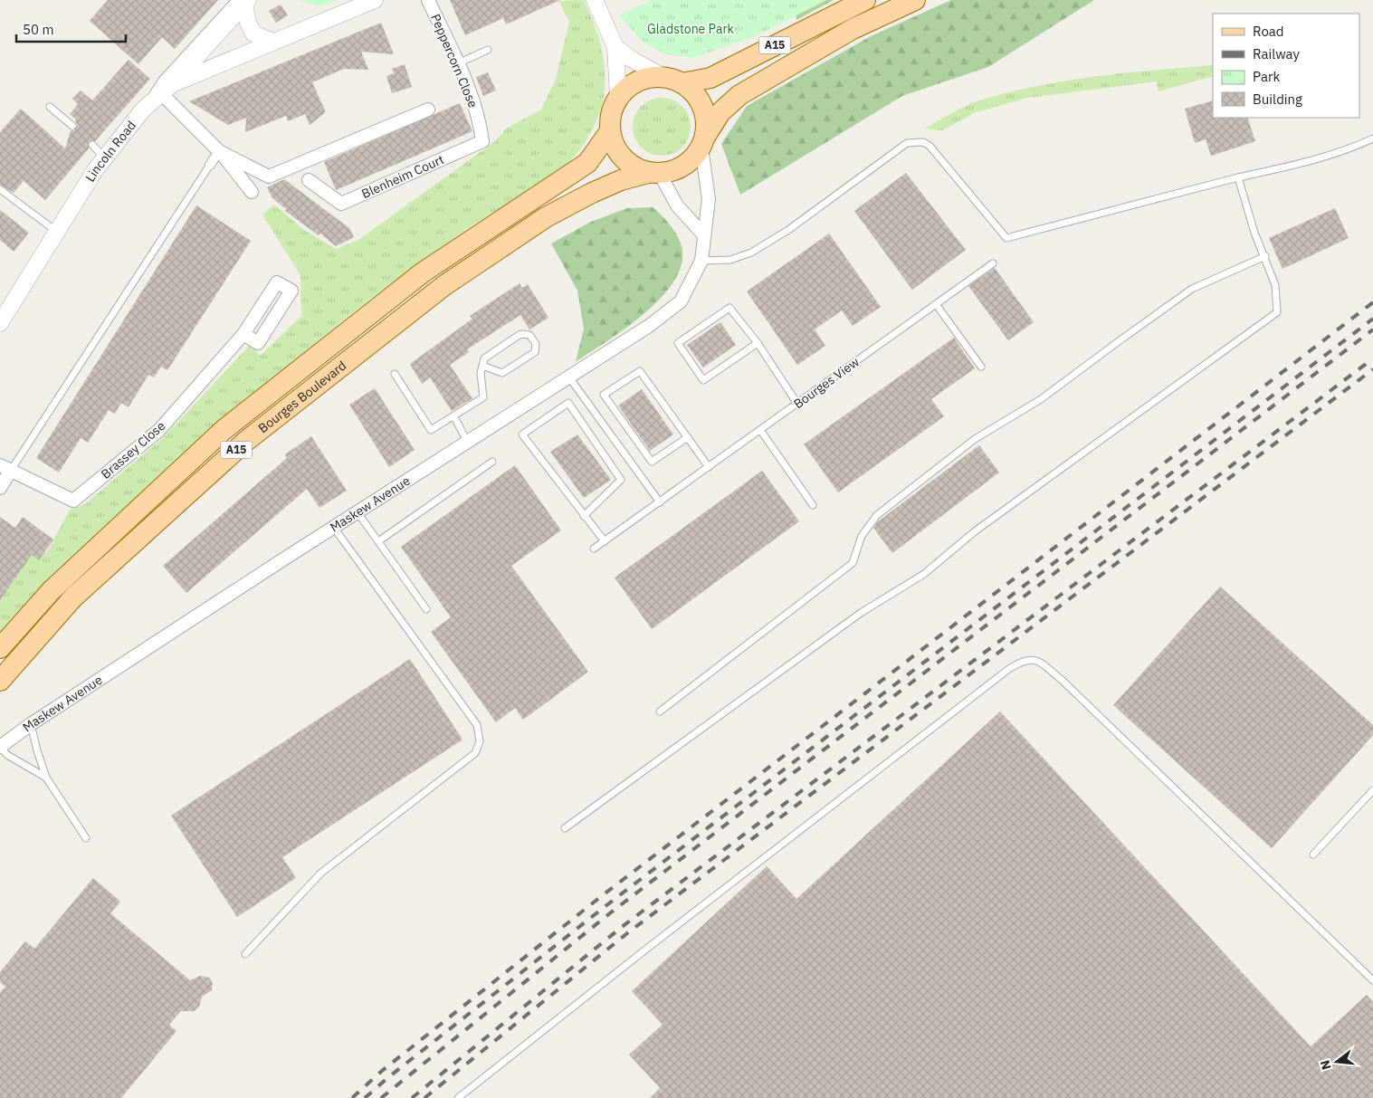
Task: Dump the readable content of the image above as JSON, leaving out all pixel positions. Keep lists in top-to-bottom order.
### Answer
{
  "streets": {
    "main road": ["A15", "Bourges Boulevard"],
    "street": [
      "Peppercorn Close",
      "Lincoln Road",
      "Blenheim Court",
      "Brassey Close",
      "Maskew Avenue"
    ],
    "lane": ["Bourges View"]
  },
  "crossings": [
    ["A15", "Bourges Boulevard"],
    ["A15", "Maskew Avenue"],
    ["Peppercorn Close", "Blenheim Court"],
    ["Bourges Boulevard", "Maskew Avenue"]
  ],
  "parks": ["Gladstone Park"],
  "legend": [
    "Road",
    "Railway",
    "Park",
    "Building"
  ],
  "scale_bar": "50 m",
  "north": "left"
}
